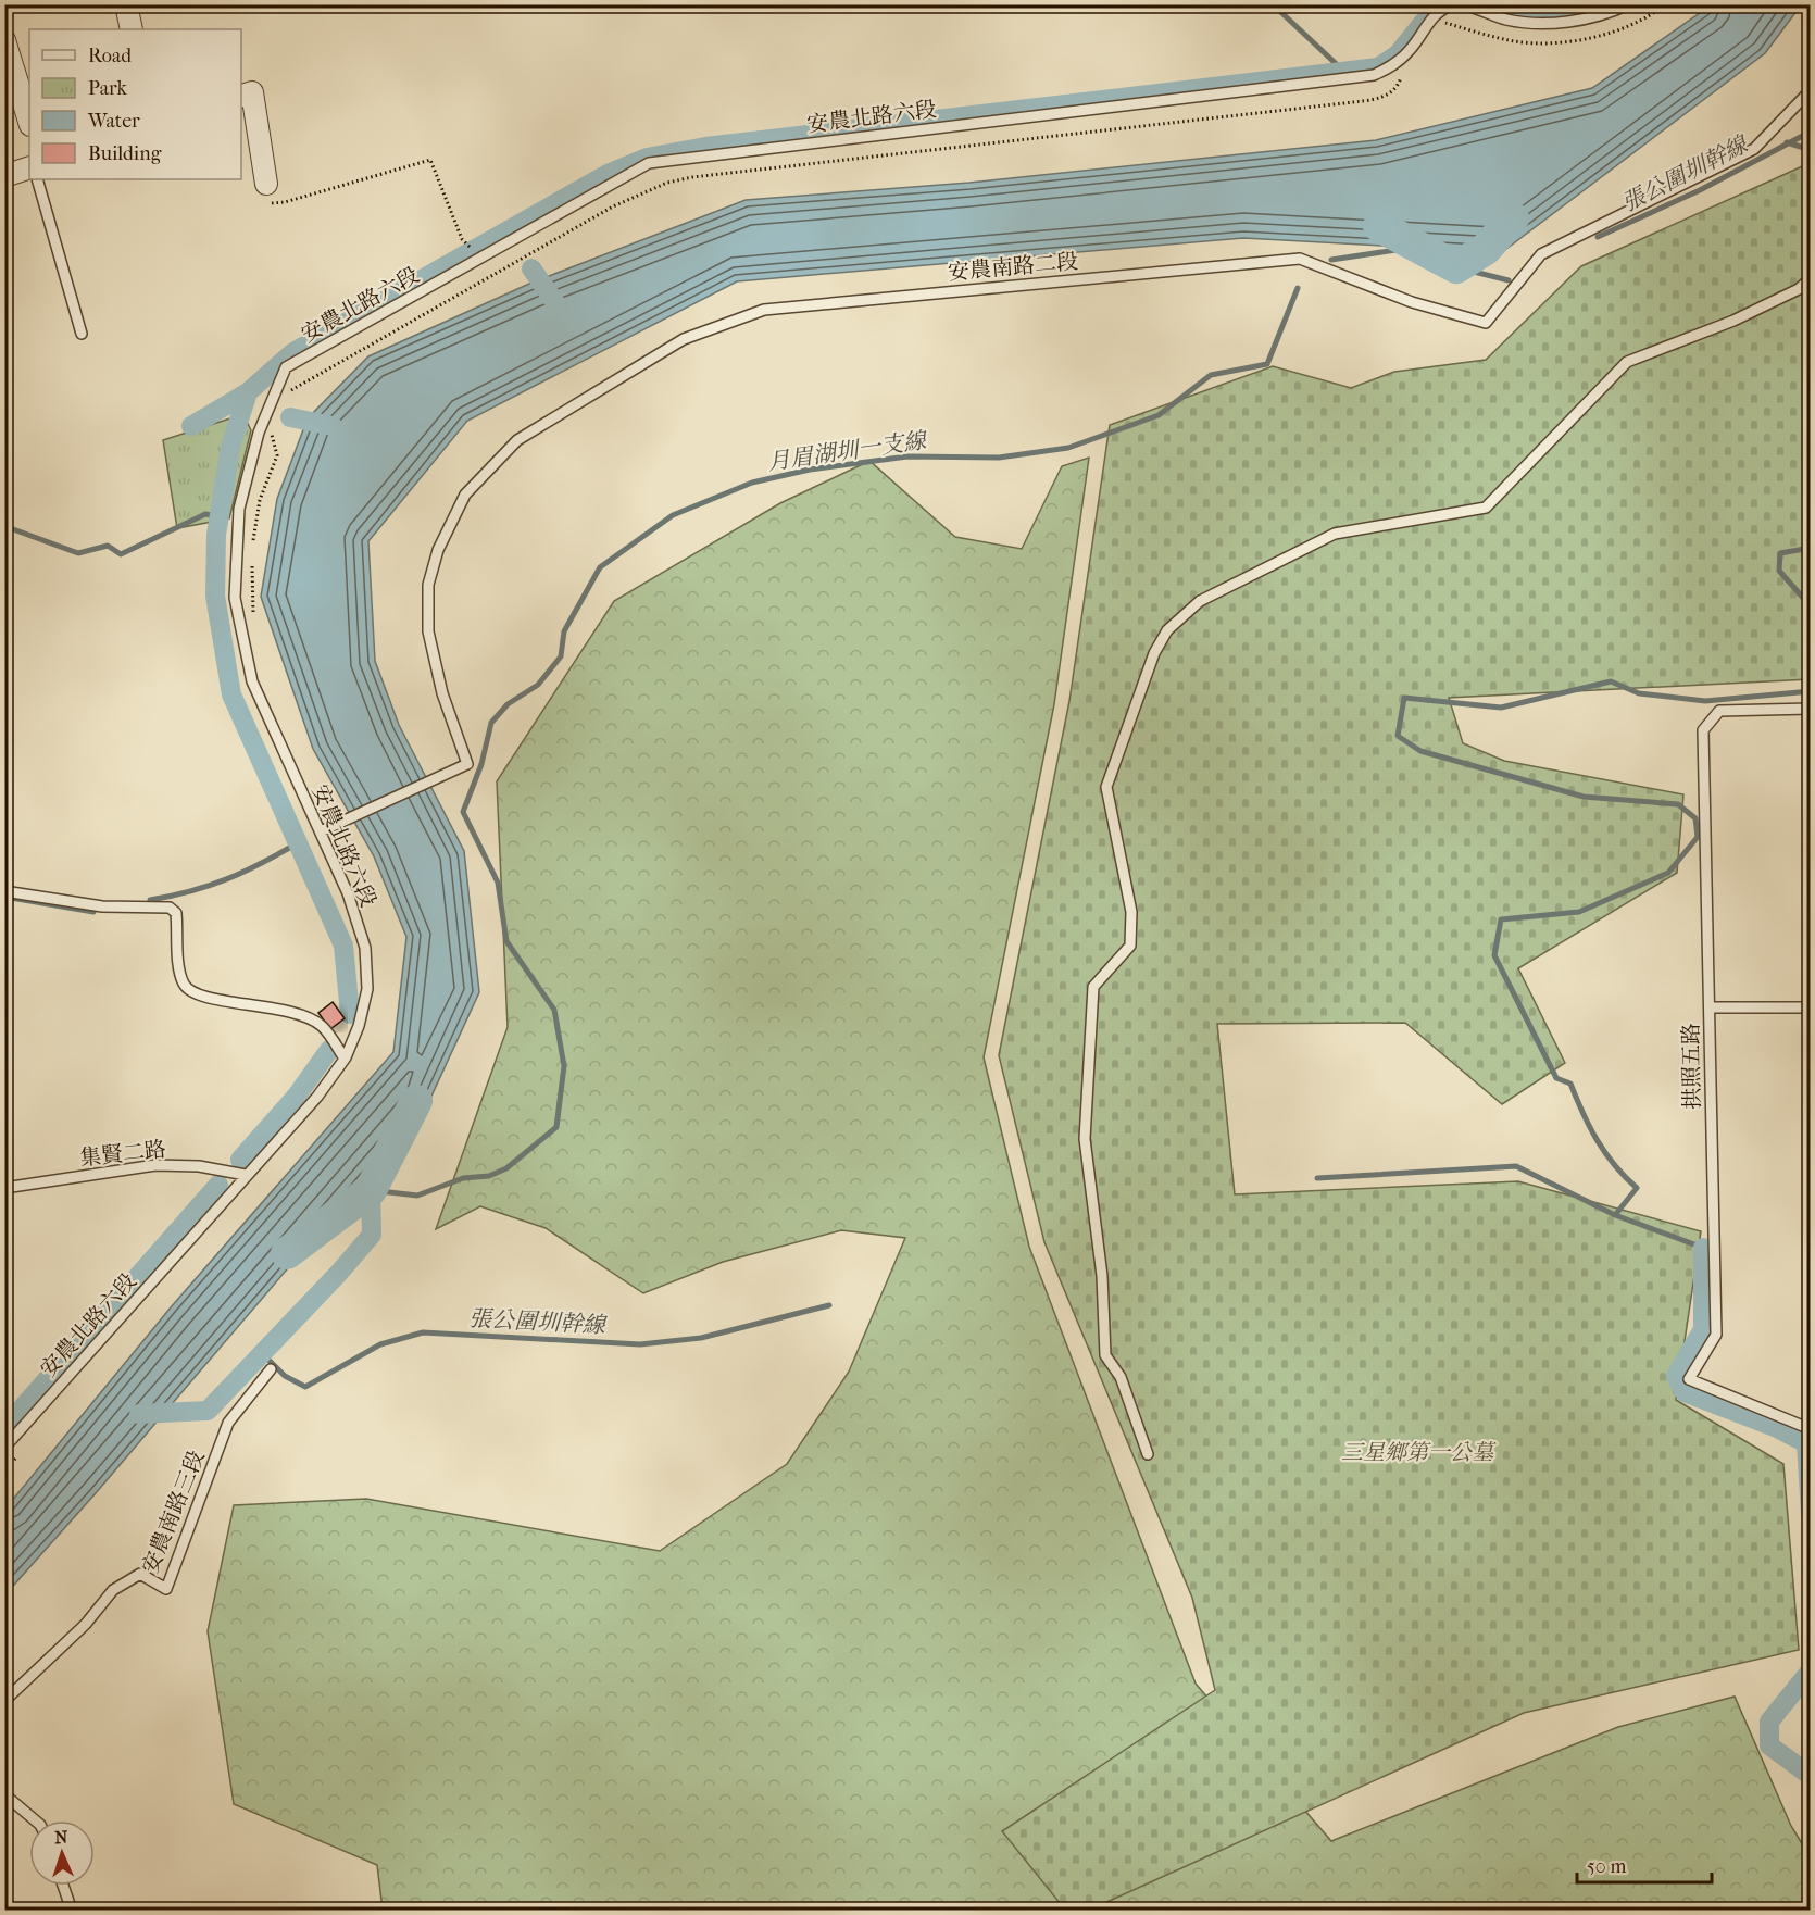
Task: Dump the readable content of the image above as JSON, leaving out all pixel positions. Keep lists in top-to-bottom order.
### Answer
{
  "streets": {
    "lane": [
      "安農北路六段",
      "安農南路二段",
      "拱照五路",
      "集賢二路",
      "安農南路三段"
    ]
  },
  "crossings": [
    ["安農北路六段", "安農南路二段"],
    ["安農北路六段", "集賢二路"]
  ],
  "water": ["張公圍圳幹線", "月眉湖圳一支線"],
  "parks": ["三星鄉第一公墓"],
  "legend": [
    "Road",
    "Park",
    "Water",
    "Building"
  ],
  "scale_bar": "50 m",
  "north": "top"
}
